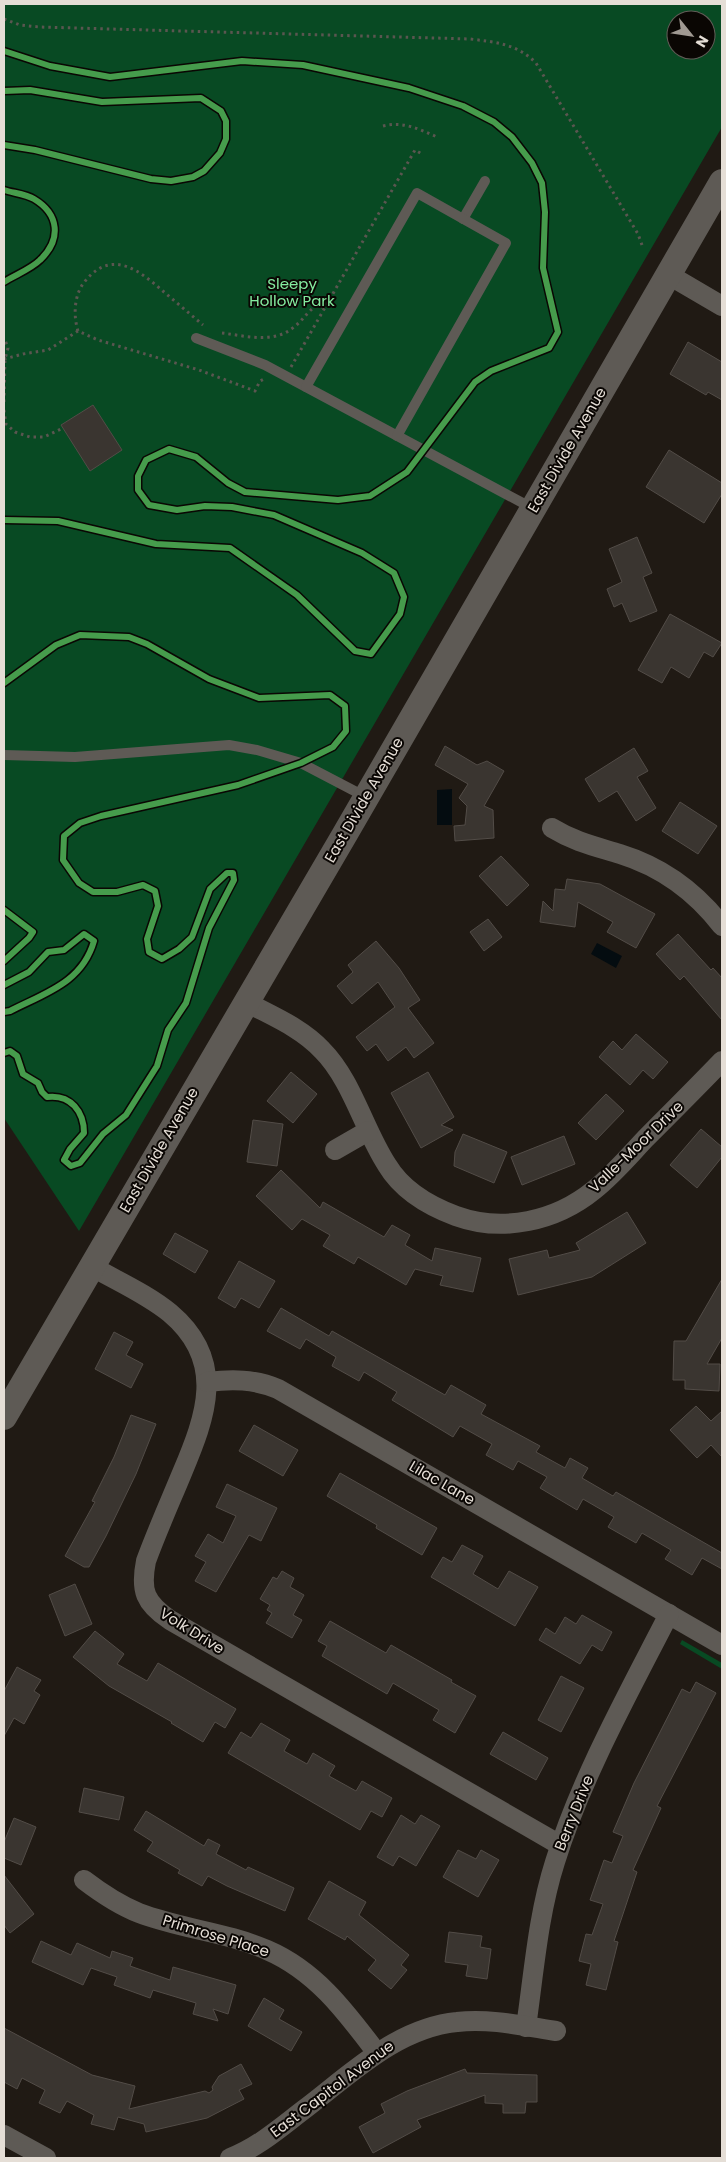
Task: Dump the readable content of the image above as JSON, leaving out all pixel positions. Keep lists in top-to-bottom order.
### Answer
{
  "streets": {
    "street": [
      "East Divide Avenue",
      "Valle-Moor Drive",
      "Lilac Lane",
      "Volk Drive",
      "Berry Drive",
      "Primrose Place",
      "East Capitol Avenue"
    ]
  },
  "crossings": [
    ["East Divide Avenue", "Valle-Moor Drive"],
    ["East Divide Avenue", "Volk Drive"],
    ["Lilac Lane", "Volk Drive"],
    ["Lilac Lane", "Berry Drive"],
    ["Volk Drive", "Berry Drive"],
    ["Berry Drive", "East Capitol Avenue"],
    ["Primrose Place", "East Capitol Avenue"]
  ],
  "parks": ["Sleepy Hollow Park"],
  "north": "bottom right"
}
